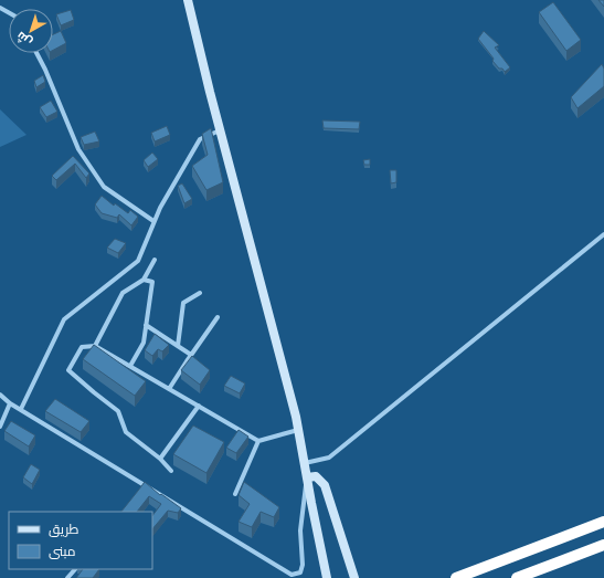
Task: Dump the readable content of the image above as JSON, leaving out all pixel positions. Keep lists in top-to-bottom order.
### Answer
{
  "legend": ["طريق", "مبنى"],
  "north": "bottom left"
}
